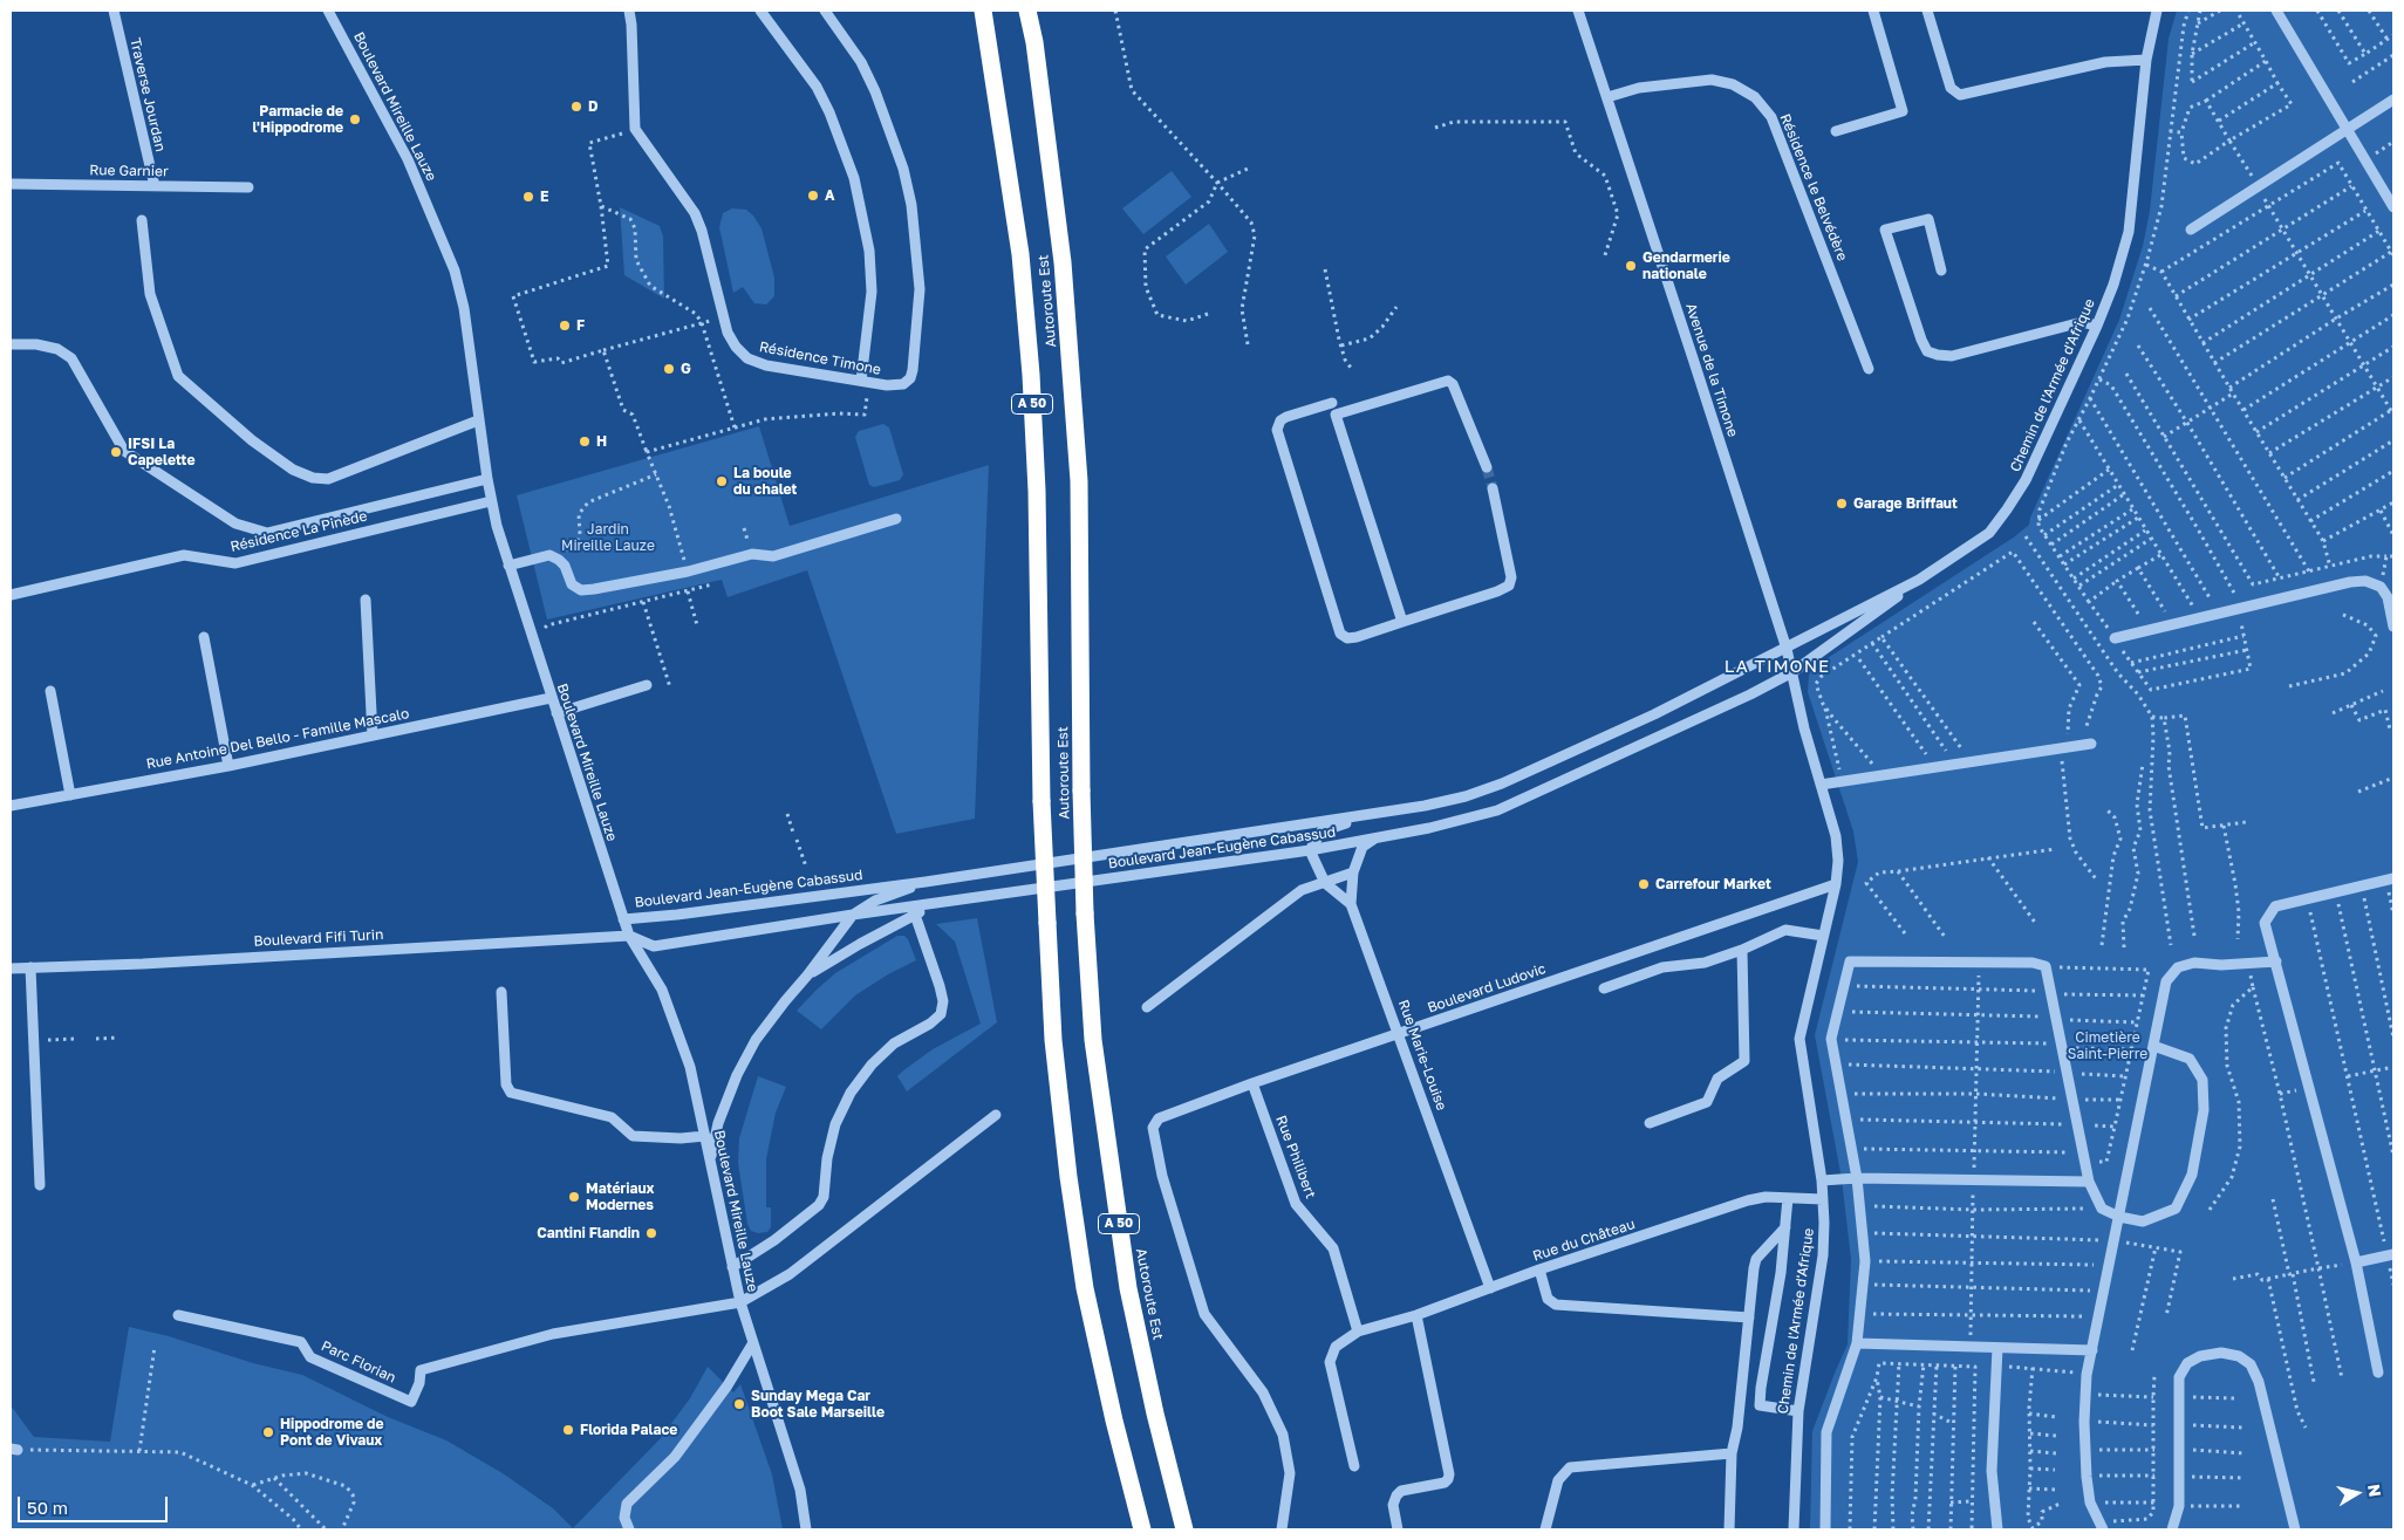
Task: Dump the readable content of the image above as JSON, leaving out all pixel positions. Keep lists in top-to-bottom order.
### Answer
{
  "streets": {
    "highway": ["Autoroute Est", "A 50"],
    "street": [
      "Traverse Jourdan",
      "Boulevard Mireille Lauze",
      "Rue Garnier",
      "Résidence le Belvédère",
      "Résidence Timone",
      "Avenue de la Timone",
      "Chemin de l'Armée d'Afrique",
      "Résidence La Pinède",
      "Rue Antoine Del Bello - Famille Mascalo",
      "Boulevard Jean-Eugène Cabassud",
      "Boulevard Fifi Turin",
      "Boulevard Ludovic",
      "Rue Marie-Louise",
      "Rue Philibert",
      "Rue du Château",
      "Parc Florian"
    ]
  },
  "crossings": [
    ["Traverse Jourdan", "Rue Garnier"],
    ["Boulevard Mireille Lauze", "Résidence La Pinède"],
    ["Boulevard Mireille Lauze", "Rue Antoine Del Bello - Famille Mascalo"],
    ["Boulevard Mireille Lauze", "Boulevard Jean-Eugène Cabassud"],
    ["Boulevard Mireille Lauze", "Boulevard Fifi Turin"],
    ["Boulevard Mireille Lauze", "Parc Florian"],
    ["Résidence le Belvédère", "Avenue de la Timone"],
    ["Avenue de la Timone", "Chemin de l'Armée d'Afrique"],
    ["Avenue de la Timone", "Boulevard Jean-Eugène Cabassud"],
    ["Chemin de l'Armée d'Afrique", "Boulevard Jean-Eugène Cabassud"],
    ["Chemin de l'Armée d'Afrique", "Boulevard Ludovic"],
    ["Chemin de l'Armée d'Afrique", "Rue du Château"],
    ["Boulevard Jean-Eugène Cabassud", "Boulevard Fifi Turin"],
    ["Boulevard Jean-Eugène Cabassud", "Rue Marie-Louise"],
    ["Boulevard Ludovic", "Rue Marie-Louise"],
    ["Boulevard Ludovic", "Rue Philibert"],
    ["Rue Marie-Louise", "Rue du Château"],
    ["Rue Philibert", "Rue du Château"]
  ],
  "districts": ["LA TIMONE"],
  "parks": ["Jardin Mireille Lauze", "Cimetière Saint-Pierre"],
  "places": [
    "D",
    "Parmacie de l'Hippodrome",
    "A",
    "E",
    "Gendarmerie nationale",
    "F",
    "G",
    "H",
    "IFSI La Capelette",
    "La boule du chalet",
    "Garage Briffaut",
    "Carrefour Market",
    "Matériaux Modernes",
    "Cantini Flandin",
    "Sunday Mega Car Boot Sale Marseille",
    "Florida Palace",
    "Hippodrome de Pont de Vivaux"
  ],
  "scale_bar": "50 m",
  "north": "right"
}
